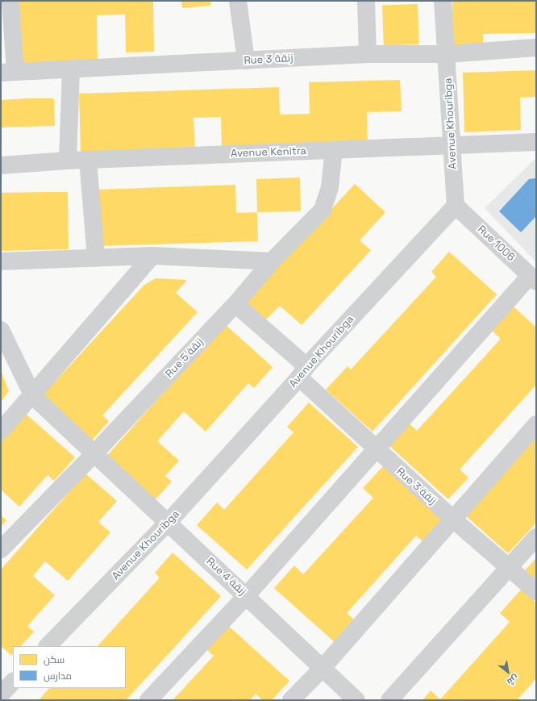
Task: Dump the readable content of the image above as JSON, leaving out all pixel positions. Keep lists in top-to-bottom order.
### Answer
{
  "streets": {
    "street": [
      "Rue 3 زنقة",
      "Avenue Khouribga",
      "Avenue Kenitra",
      "Rue 1006",
      "Rue 5 زنقة",
      "Rue 4 زنقة"
    ]
  },
  "crossings": [
    ["Rue 3 زنقة", "Avenue Khouribga"],
    ["Rue 3 زنقة", "Rue 5 زنقة"],
    ["Avenue Khouribga", "Avenue Kenitra"],
    ["Avenue Khouribga", "Rue 1006"],
    ["Avenue Khouribga", "Rue 4 زنقة"],
    ["Avenue Kenitra", "Rue 5 زنقة"],
    ["Rue 5 زنقة", "Rue 4 زنقة"]
  ],
  "legend": ["سكن", "مدارس"],
  "north": "bottom right"
}
